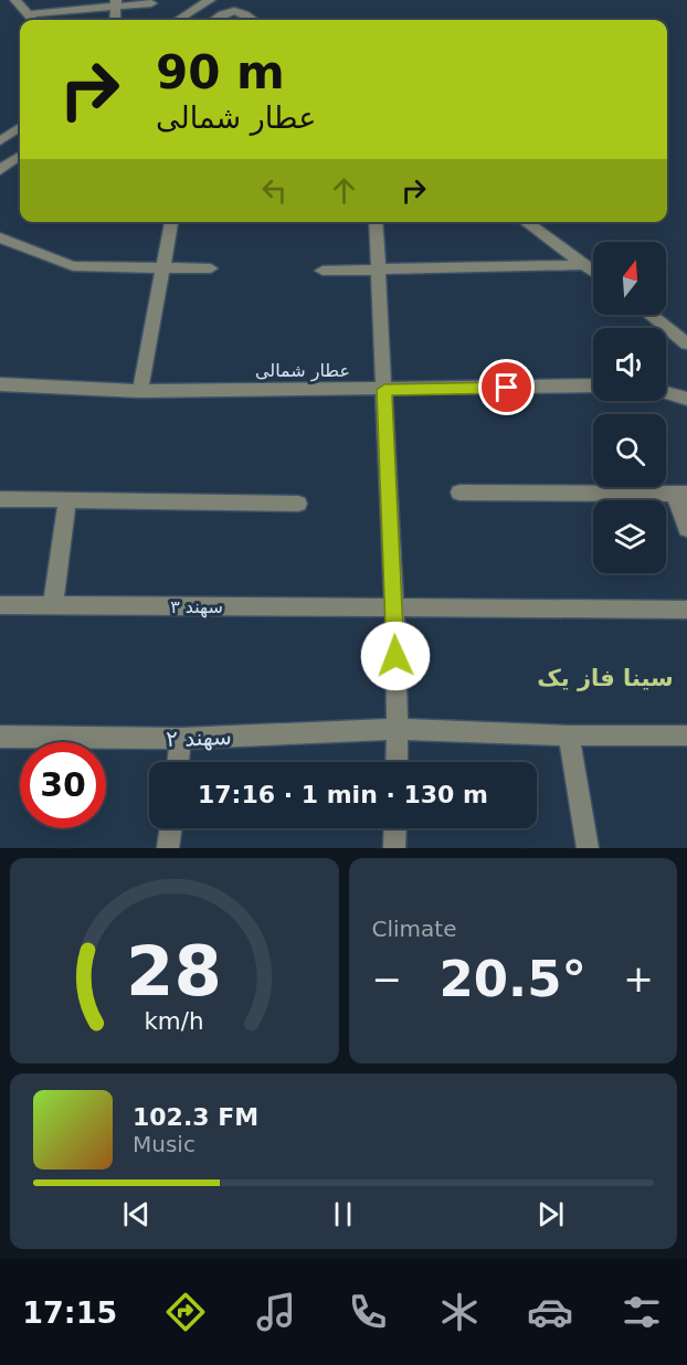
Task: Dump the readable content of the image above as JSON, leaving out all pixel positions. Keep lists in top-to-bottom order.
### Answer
{
  "streets": {
    "street": ["عطار شمالی", "سهند ۳", "سهند ۲"]
  },
  "districts": ["سینا فاز یک"],
  "north": "top",
  "page": {
    "turn": ["90 m", "عطار شمالی"],
    "limit": "30",
    "trip": "17:16 · 1 min · 130 m",
    "tile": "Climate",
    "heat": ["−", "20.5°", "+"],
    "song": ["102.3 FM", "Music"],
    "tabs": "17:15",
    "gauge": ["28", "km/h"]
  }
}
